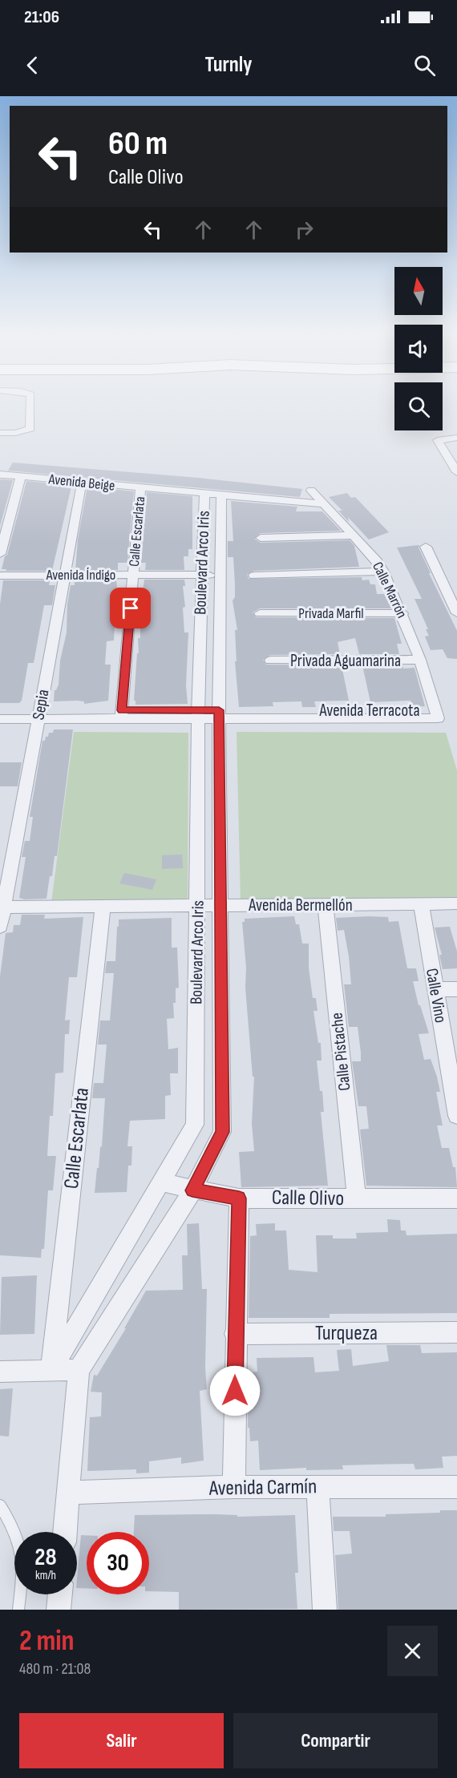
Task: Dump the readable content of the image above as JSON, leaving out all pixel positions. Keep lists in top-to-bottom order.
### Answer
{
  "streets": {
    "street": [
      "Avenida Beige",
      "Calle Escarlata",
      "Boulevard Arco Iris",
      "Avenida Índigo",
      "Calle Marrón",
      "Privada Marfil",
      "Privada Aguamarina",
      "Sepia",
      "Avenida Terracota",
      "Avenida Bermellón",
      "Calle Vino",
      "Calle Pistache",
      "Calle Olivo",
      "Turqueza",
      "Avenida Carmín"
    ]
  },
  "crossings": [
    ["Avenida Beige", "Calle Escarlata"],
    ["Avenida Beige", "Boulevard Arco Iris"],
    ["Avenida Beige", "Calle Marrón"],
    ["Avenida Beige", "Sepia"],
    ["Calle Escarlata", "Boulevard Arco Iris"],
    ["Calle Escarlata", "Avenida Índigo"],
    ["Calle Escarlata", "Avenida Terracota"],
    ["Calle Escarlata", "Avenida Bermellón"],
    ["Boulevard Arco Iris", "Avenida Índigo"],
    ["Boulevard Arco Iris", "Avenida Terracota"],
    ["Boulevard Arco Iris", "Avenida Bermellón"],
    ["Boulevard Arco Iris", "Calle Olivo"],
    ["Avenida Índigo", "Sepia"],
    ["Calle Marrón", "Privada Marfil"],
    ["Calle Marrón", "Privada Aguamarina"],
    ["Calle Marrón", "Avenida Terracota"],
    ["Sepia", "Avenida Terracota"],
    ["Sepia", "Avenida Bermellón"],
    ["Avenida Bermellón", "Calle Vino"],
    ["Avenida Bermellón", "Calle Pistache"],
    ["Calle Pistache", "Calle Olivo"]
  ],
  "north": "top",
  "page": {
    "status": "21:06",
    "header": "Turnly",
    "turn": ["60 m", "Calle Olivo"],
    "speed": "28 km/h",
    "limit": "30",
    "heading": ["2 min", "480 m · 21:08"],
    "buttons": ["Salir", "Compartir"]
  }
}
